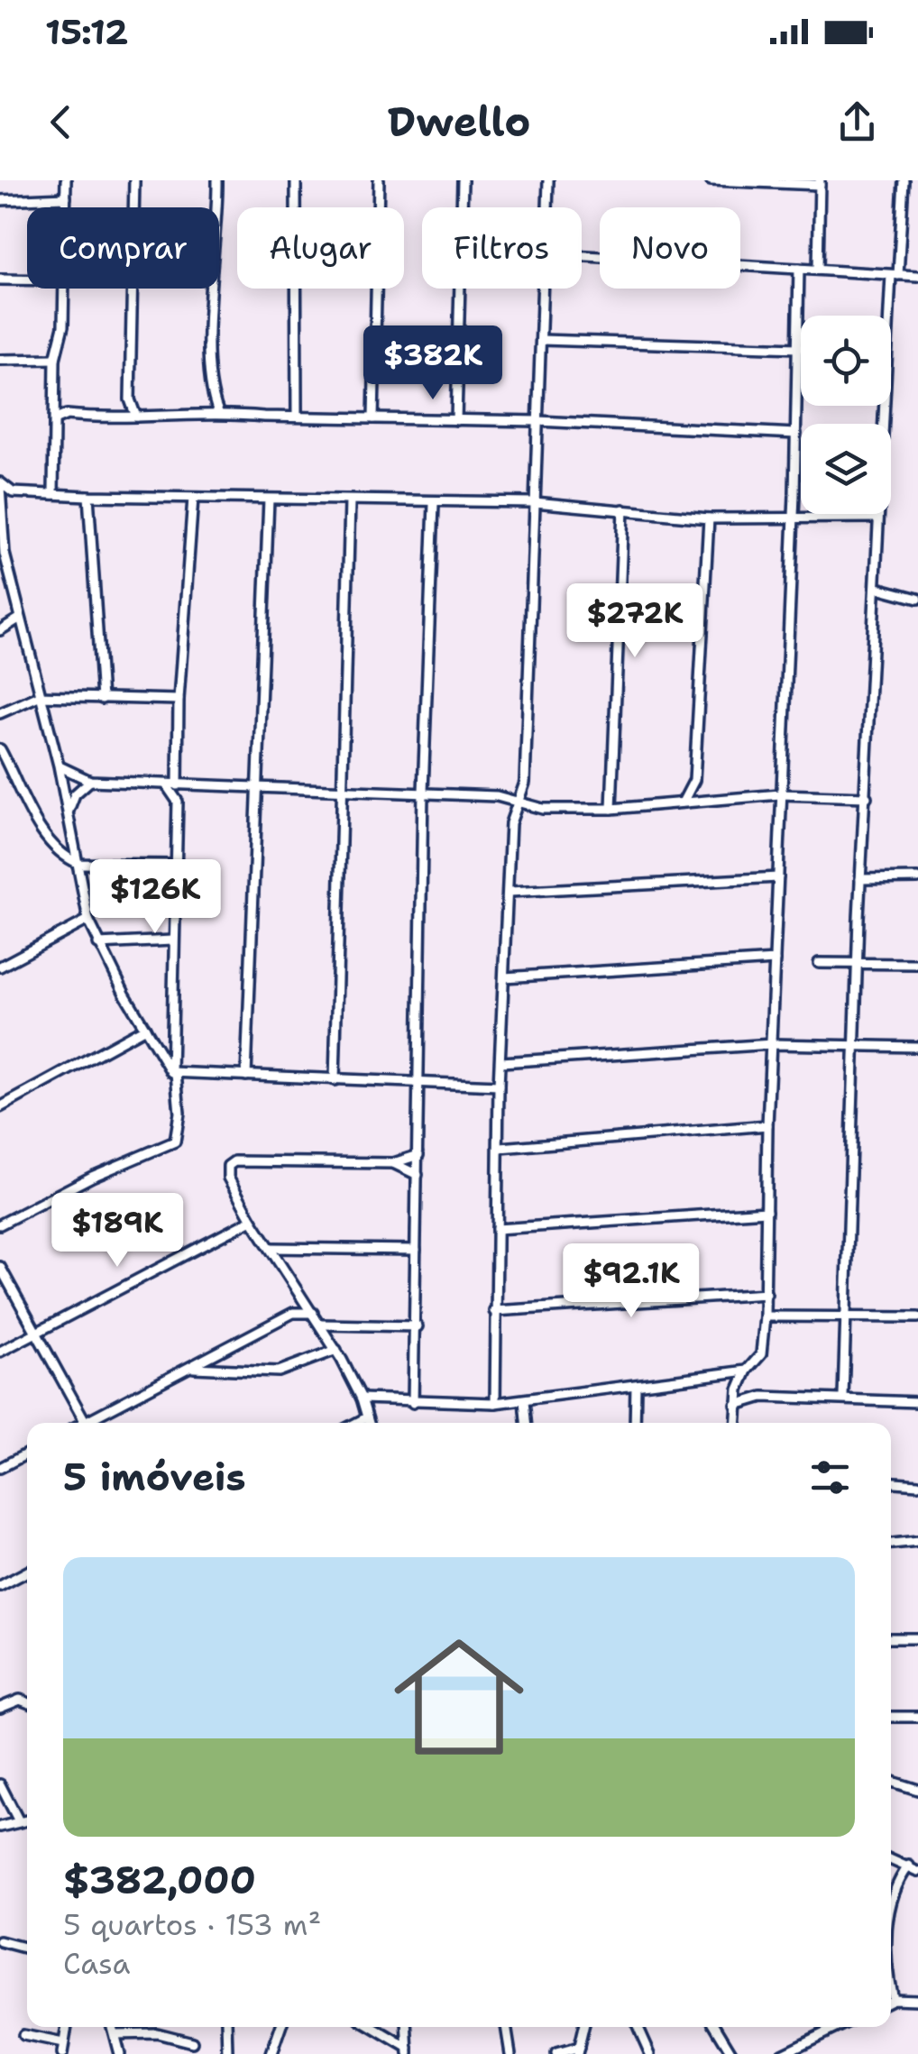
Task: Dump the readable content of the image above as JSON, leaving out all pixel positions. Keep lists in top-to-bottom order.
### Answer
{
  "page": {
    "status": "15:12",
    "header": "Dwello",
    "chip": [
      "Comprar",
      "Alugar",
      "Filtros",
      "Novo"
    ],
    "price": [
      "$382K",
      "$272K",
      "$126K",
      "$189K",
      "$92.1K"
    ],
    "heading": "5 imóveis",
    "list": [
      {
        "name": "$382,000",
        "note": "5 quartos · 153 m² · Casa"
      }
    ]
  }
}
